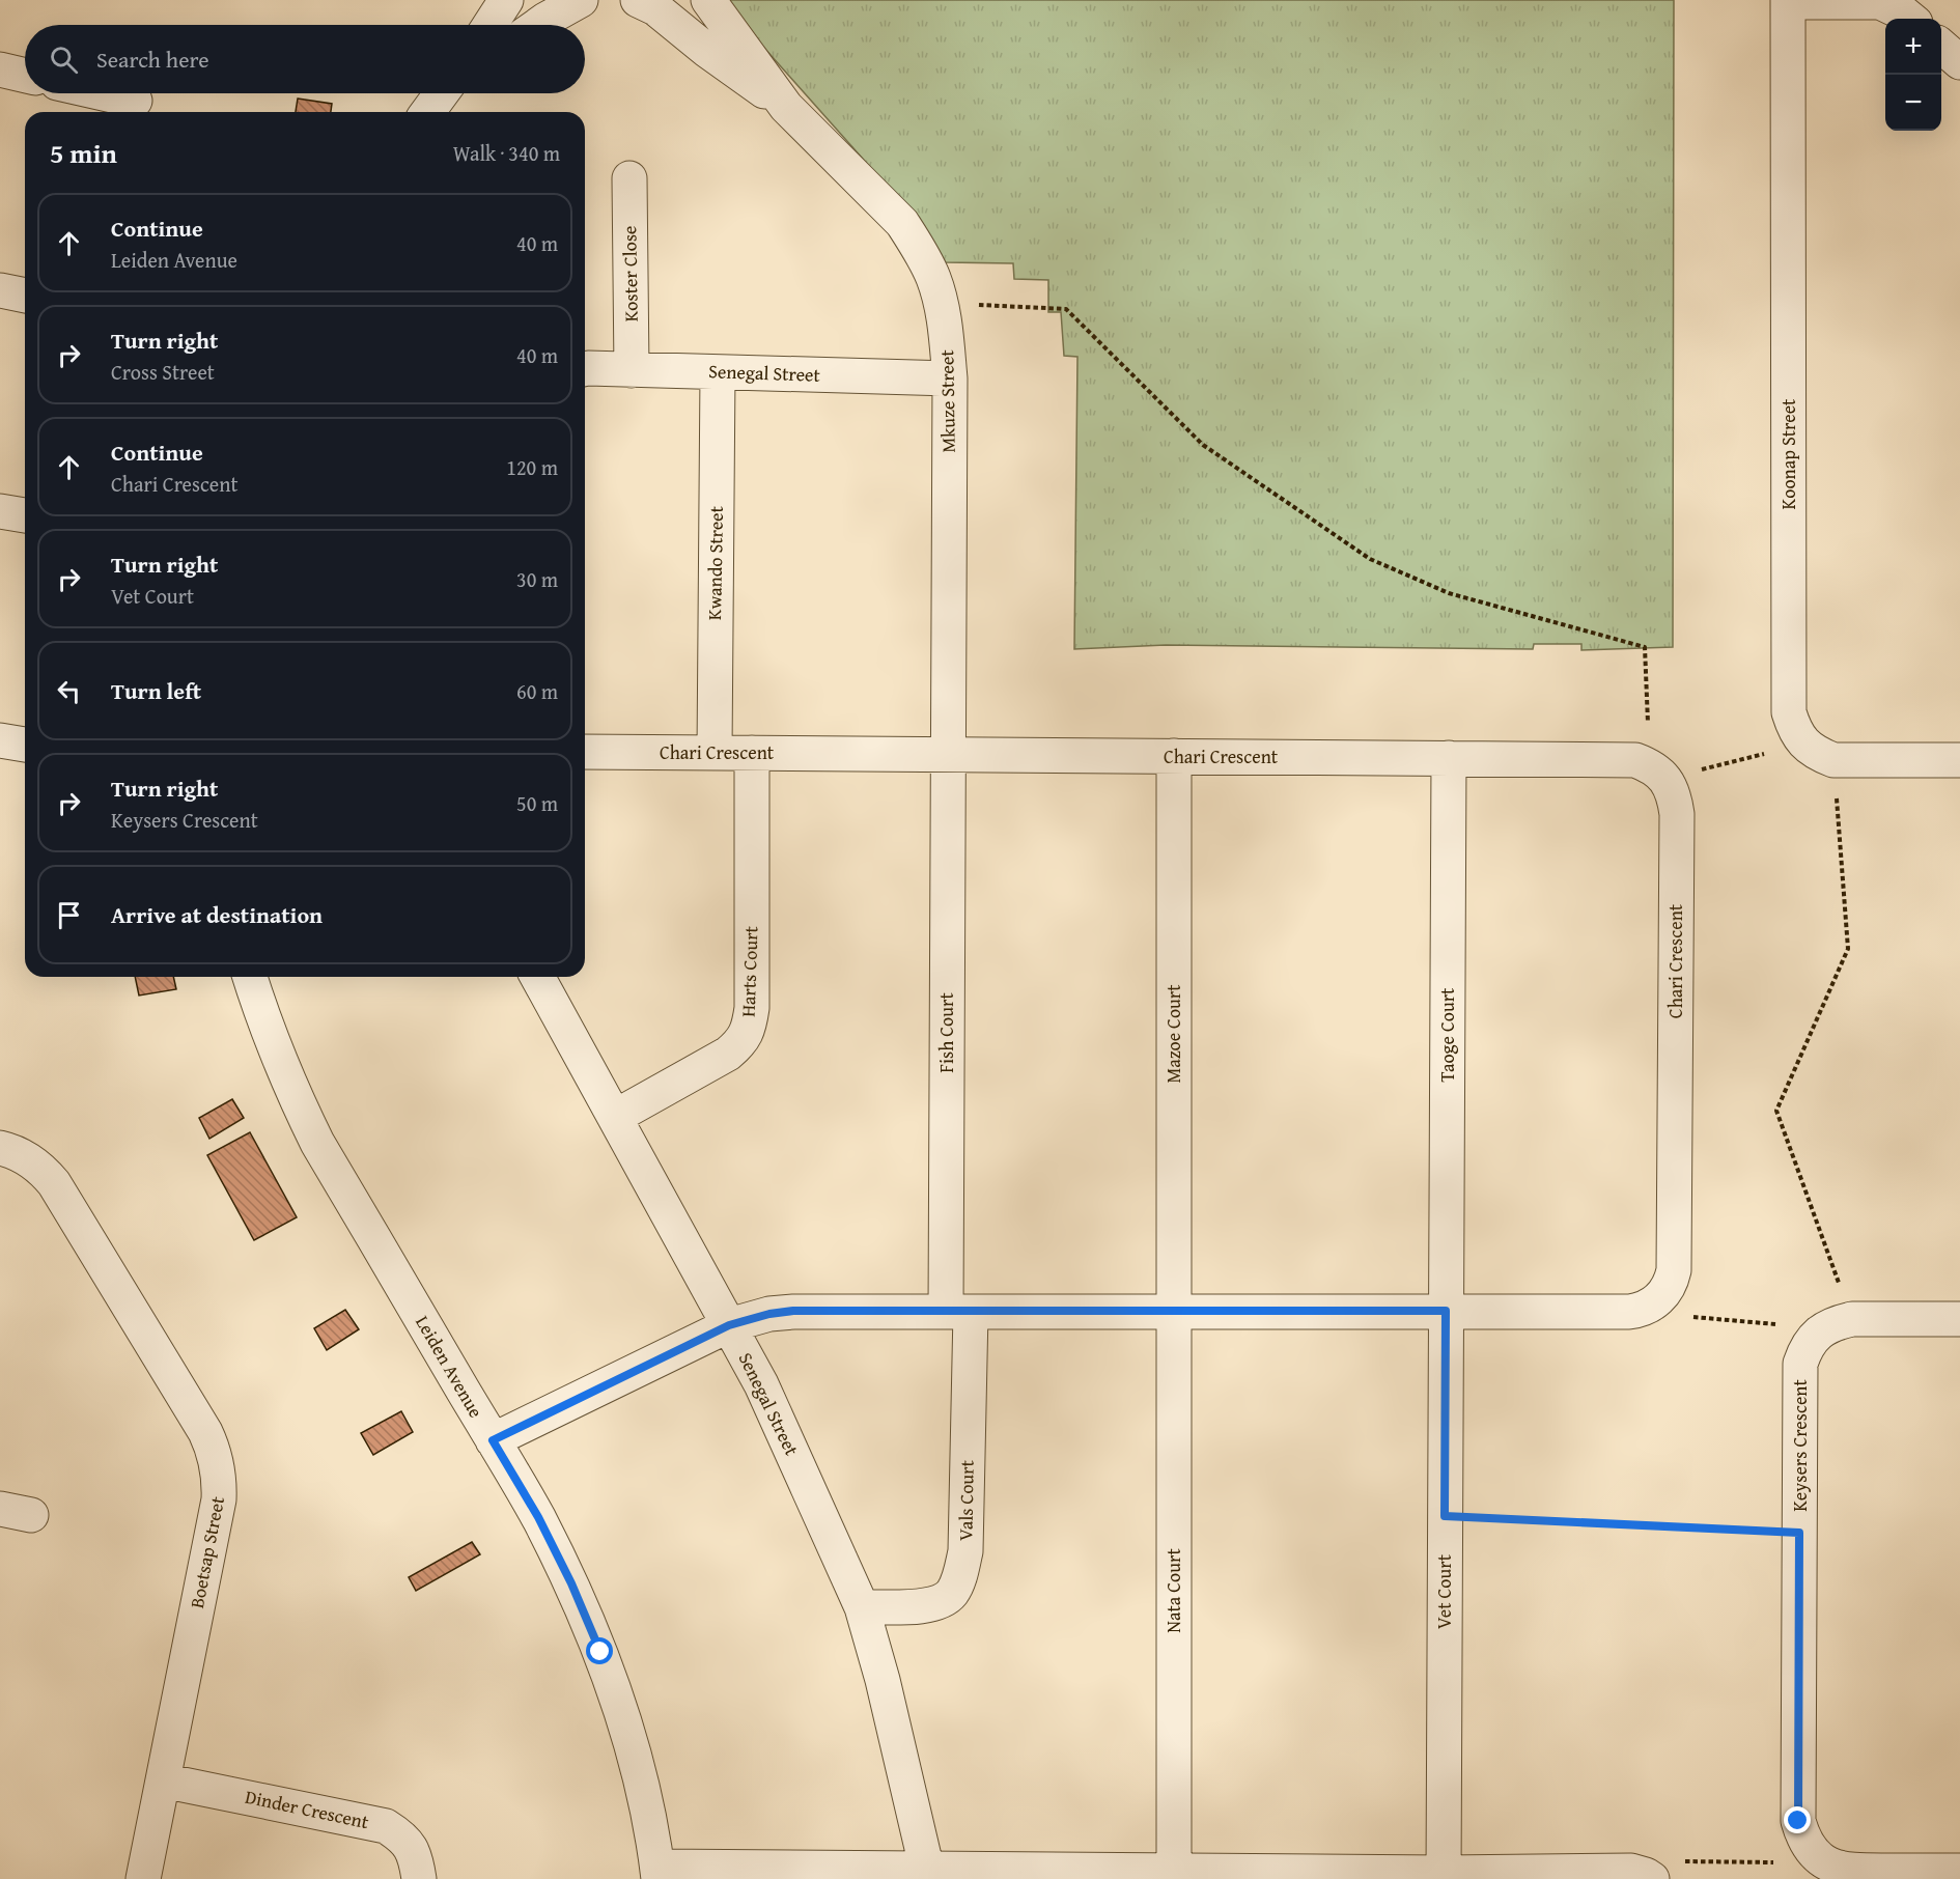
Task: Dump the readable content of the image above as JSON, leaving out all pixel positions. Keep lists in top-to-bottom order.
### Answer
{
  "streets": {
    "street": [
      "Koster Close",
      "Senegal Street",
      "Mkuze Street",
      "Koonap Street",
      "Kwando Street",
      "Chari Crescent",
      "Harts Court",
      "Fish Court",
      "Mazoe Court",
      "Taoge Court",
      "Leiden Avenue",
      "Keysers Crescent",
      "Vals Court",
      "Boetsap Street",
      "Nata Court",
      "Vet Court",
      "Dinder Crescent"
    ]
  },
  "crossings": [
    ["Koster Close", "Senegal Street"],
    ["Senegal Street", "Mkuze Street"],
    ["Senegal Street", "Kwando Street"],
    ["Senegal Street", "Chari Crescent"],
    ["Senegal Street", "Harts Court"],
    ["Senegal Street", "Vals Court"],
    ["Mkuze Street", "Chari Crescent"],
    ["Mkuze Street", "Fish Court"],
    ["Kwando Street", "Chari Crescent"],
    ["Chari Crescent", "Harts Court"],
    ["Chari Crescent", "Fish Court"],
    ["Chari Crescent", "Mazoe Court"],
    ["Chari Crescent", "Taoge Court"],
    ["Chari Crescent", "Leiden Avenue"],
    ["Chari Crescent", "Vals Court"],
    ["Chari Crescent", "Nata Court"],
    ["Chari Crescent", "Vet Court"],
    ["Fish Court", "Vals Court"],
    ["Mazoe Court", "Nata Court"],
    ["Taoge Court", "Vet Court"],
    ["Boetsap Street", "Dinder Crescent"]
  ],
  "page": {
    "map_buttons": ["+", "−"],
    "search": "Search here",
    "heading": ["5 min", "Walk · 340 m"],
    "list": [
      ["Continue", "Leiden Avenue", "40 m"],
      ["Turn right", "Cross Street", "40 m"],
      ["Continue", "Chari Crescent", "120 m"],
      ["Turn right", "Vet Court", "30 m"],
      ["Turn left", "60 m"],
      ["Turn right", "Keysers Crescent", "50 m"],
      "Arrive at destination"
    ]
  }
}
